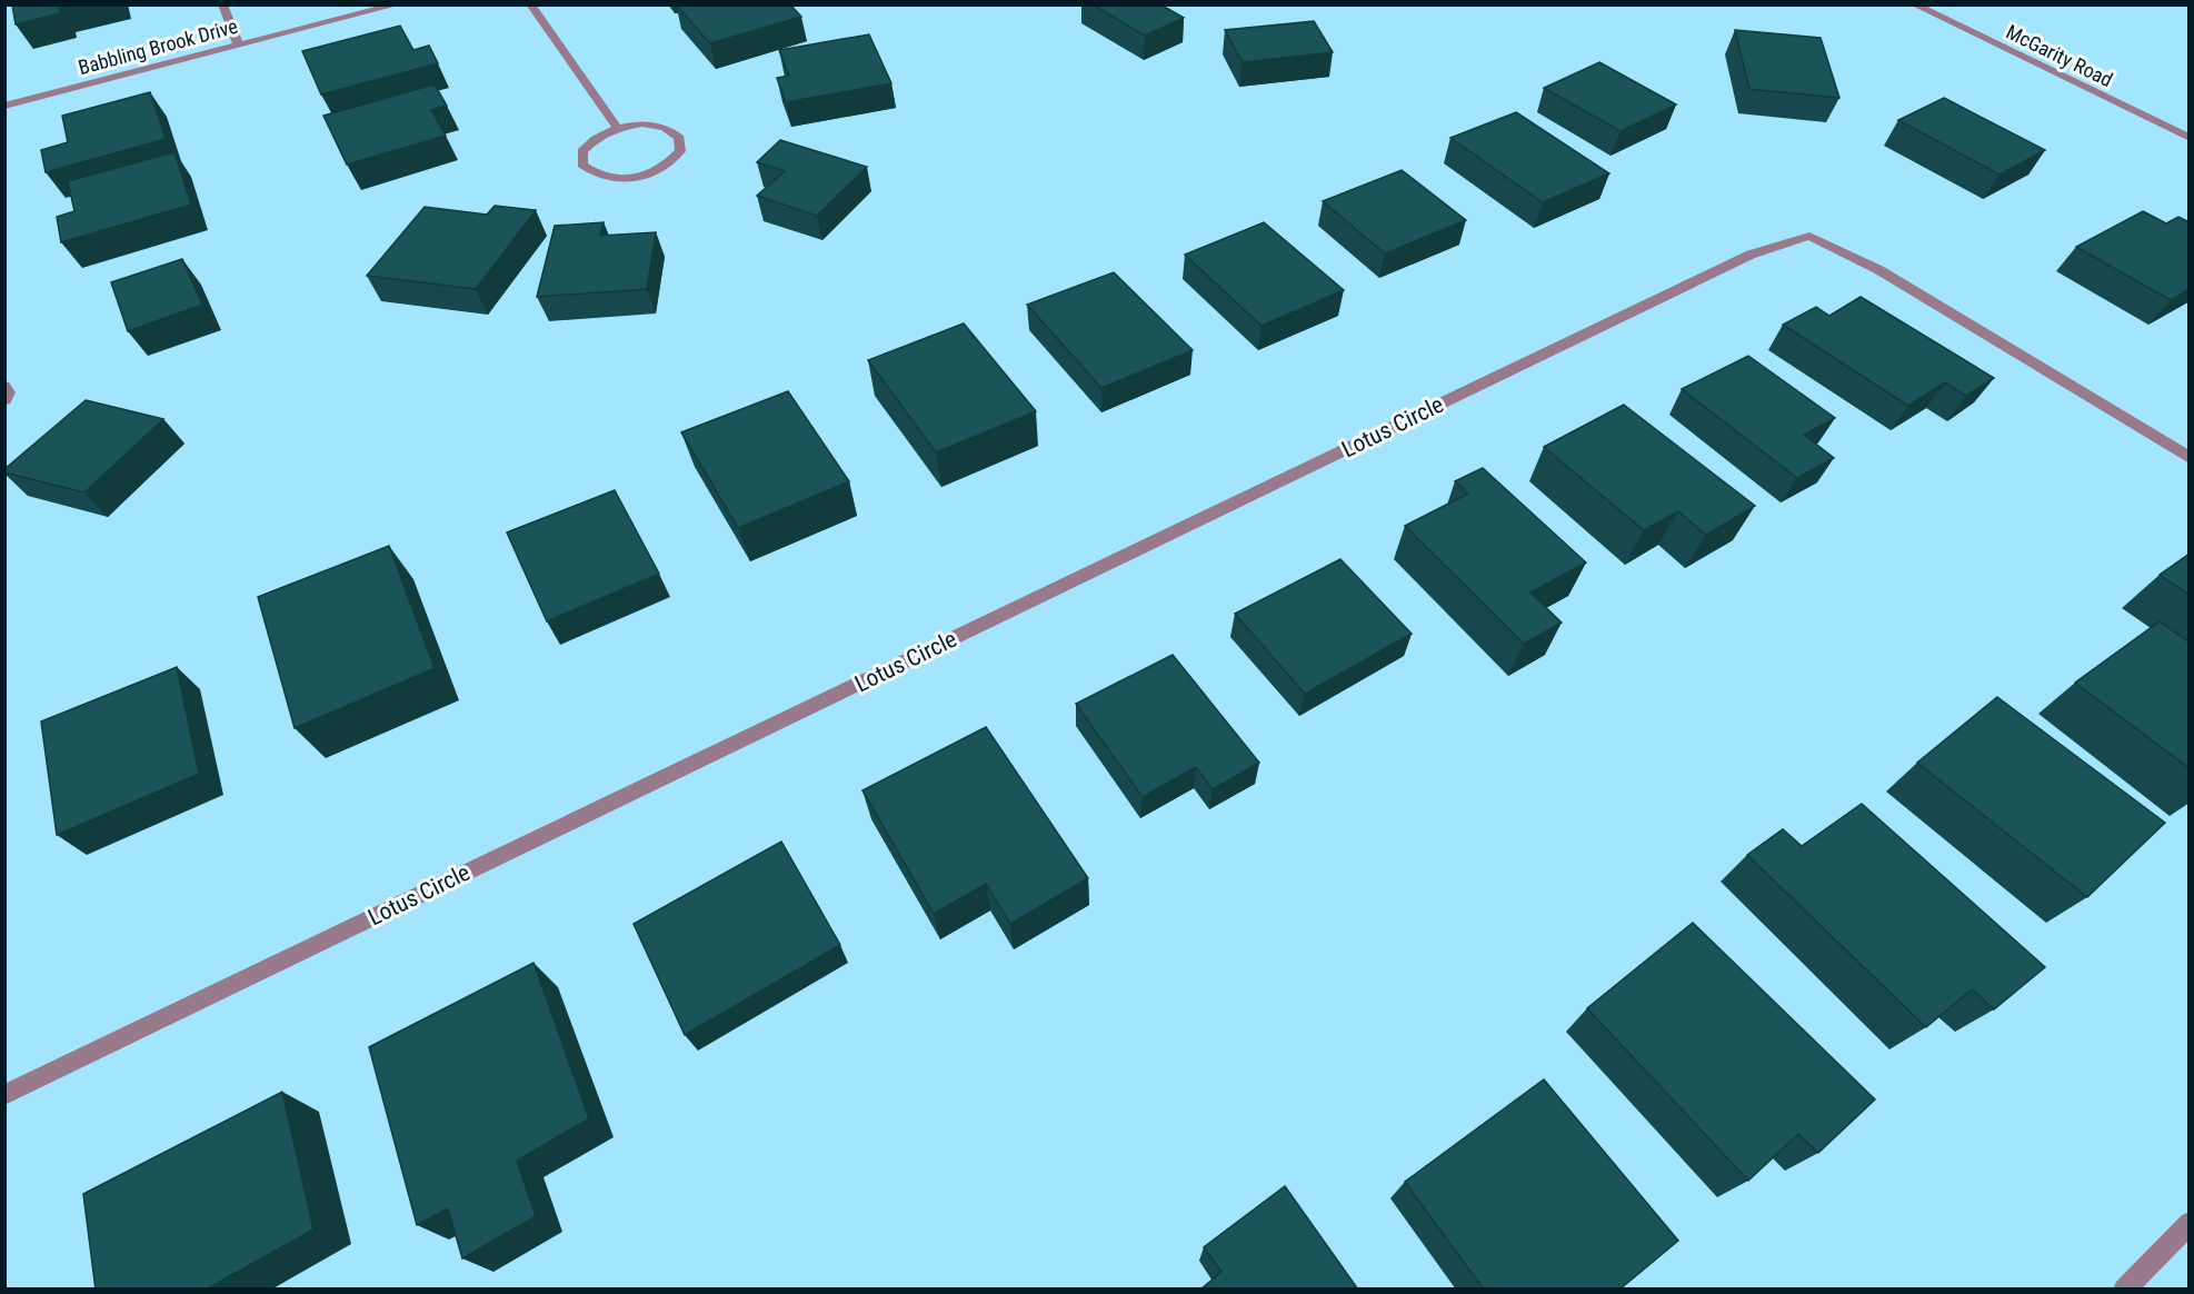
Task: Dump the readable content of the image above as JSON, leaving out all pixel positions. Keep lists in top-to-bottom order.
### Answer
{
  "streets": {
    "street": ["Babbling Brook Drive", "McGarity Road", "Lotus Circle"]
  }
}
